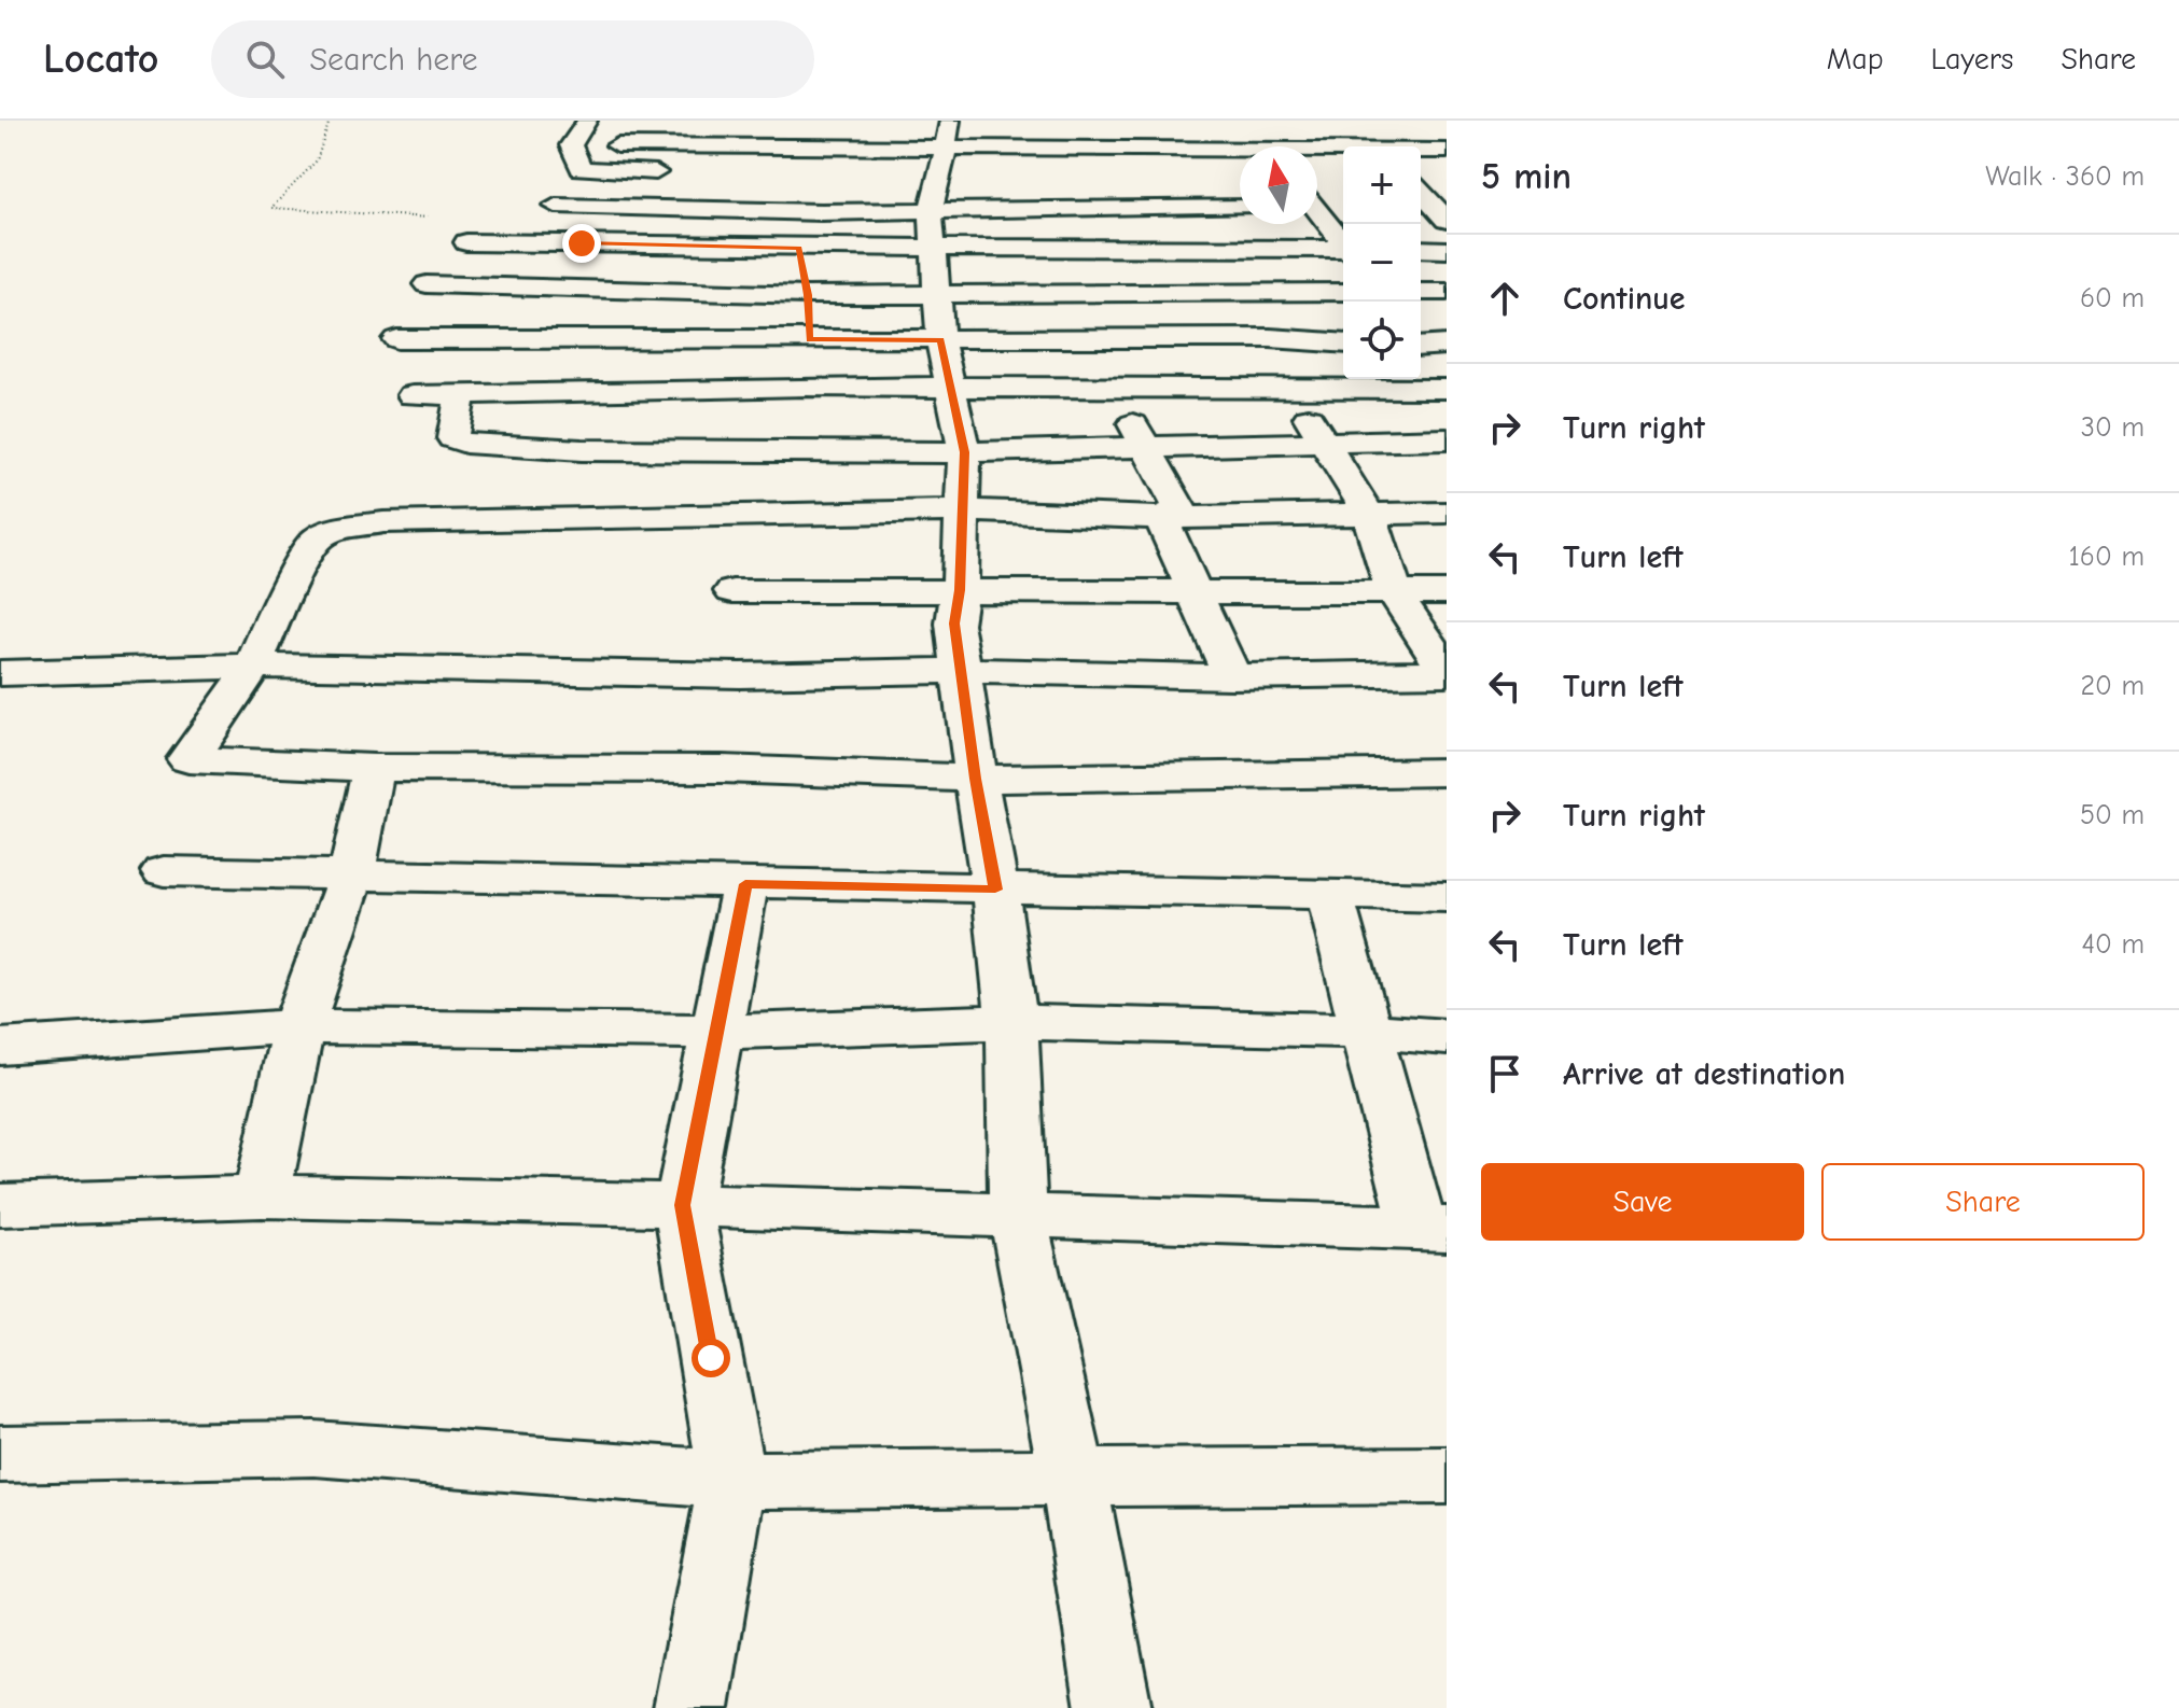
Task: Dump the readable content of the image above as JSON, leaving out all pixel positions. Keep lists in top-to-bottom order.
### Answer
{
  "north": "top",
  "page": {
    "header": "Locato",
    "search": "Search here",
    "nav": ["Map", "Layers", "Share"],
    "heading": ["5 min", "Walk · 360 m"],
    "map_buttons": ["+", "−"],
    "list": [
      ["Continue", "60 m"],
      ["Turn right", "30 m"],
      ["Turn left", "160 m"],
      ["Turn left", "20 m"],
      ["Turn right", "50 m"],
      ["Turn left", "40 m"],
      "Arrive at destination"
    ],
    "buttons": ["Save", "Share"]
  }
}
